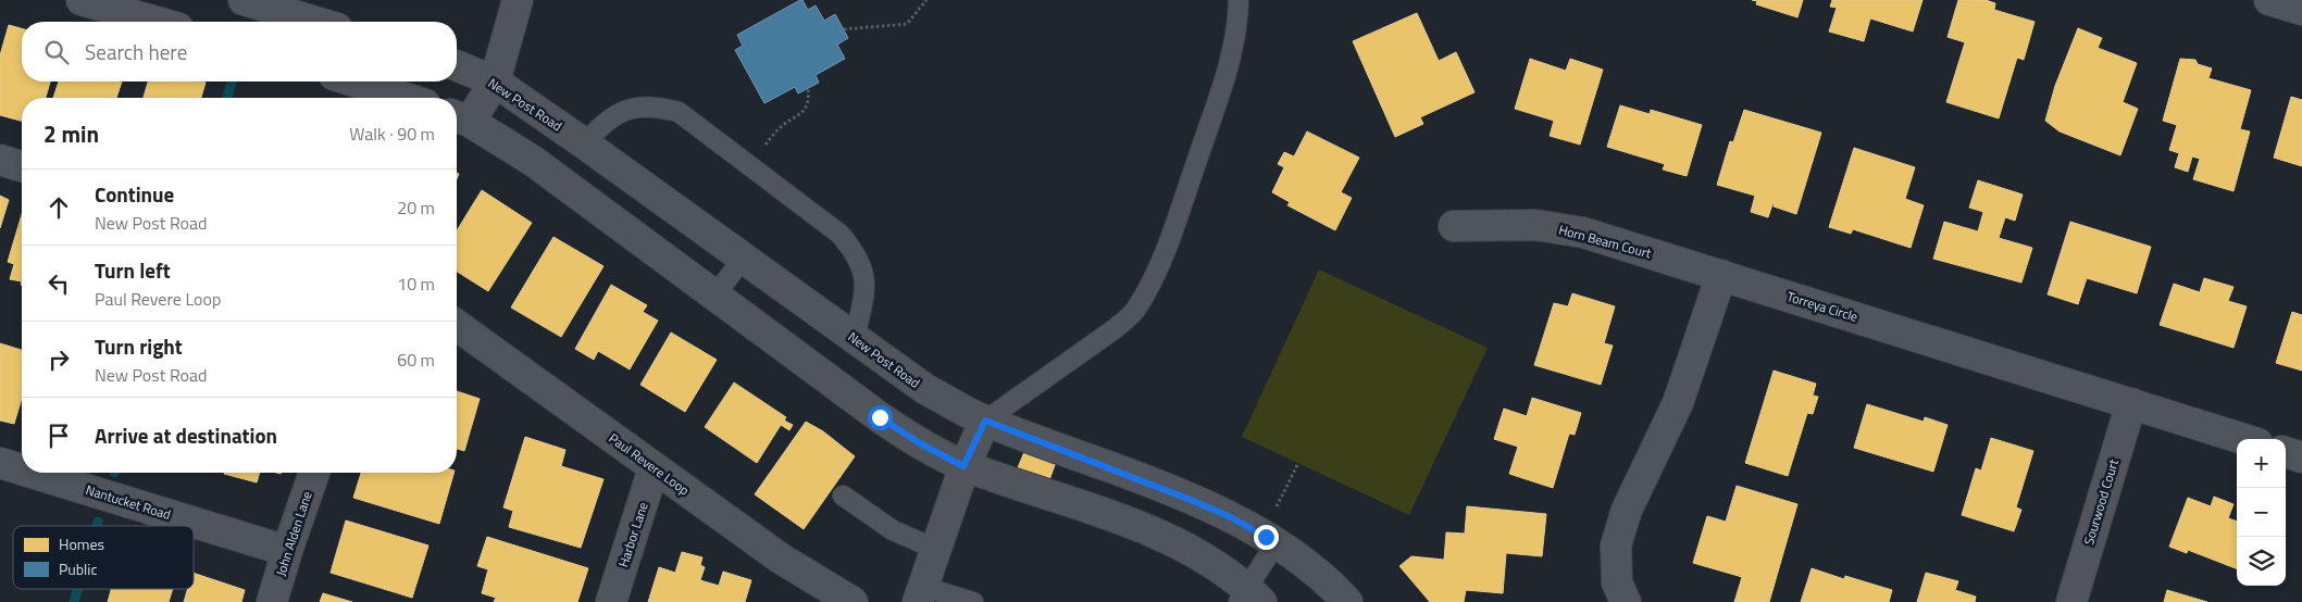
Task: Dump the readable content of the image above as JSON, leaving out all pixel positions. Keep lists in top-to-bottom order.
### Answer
{
  "streets": {
    "street": [
      "New Post Road",
      "Horn Beam Court",
      "Torreya Circle",
      "Paul Revere Loop",
      "Nantucket Road",
      "Sourwood Court",
      "John Alden Lane",
      "Harbor Lane"
    ]
  },
  "crossings": [
    ["Horn Beam Court", "Torreya Circle"],
    ["Torreya Circle", "Sourwood Court"],
    ["Paul Revere Loop", "Harbor Lane"],
    ["Nantucket Road", "John Alden Lane"]
  ],
  "legend": ["Homes", "Public"],
  "page": {
    "search": "Search here",
    "heading": ["2 min", "Walk · 90 m"],
    "list": [
      ["Continue", "New Post Road", "20 m"],
      ["Turn left", "Paul Revere Loop", "10 m"],
      ["Turn right", "New Post Road", "60 m"],
      "Arrive at destination"
    ],
    "map_buttons": ["+", "−"]
  }
}
